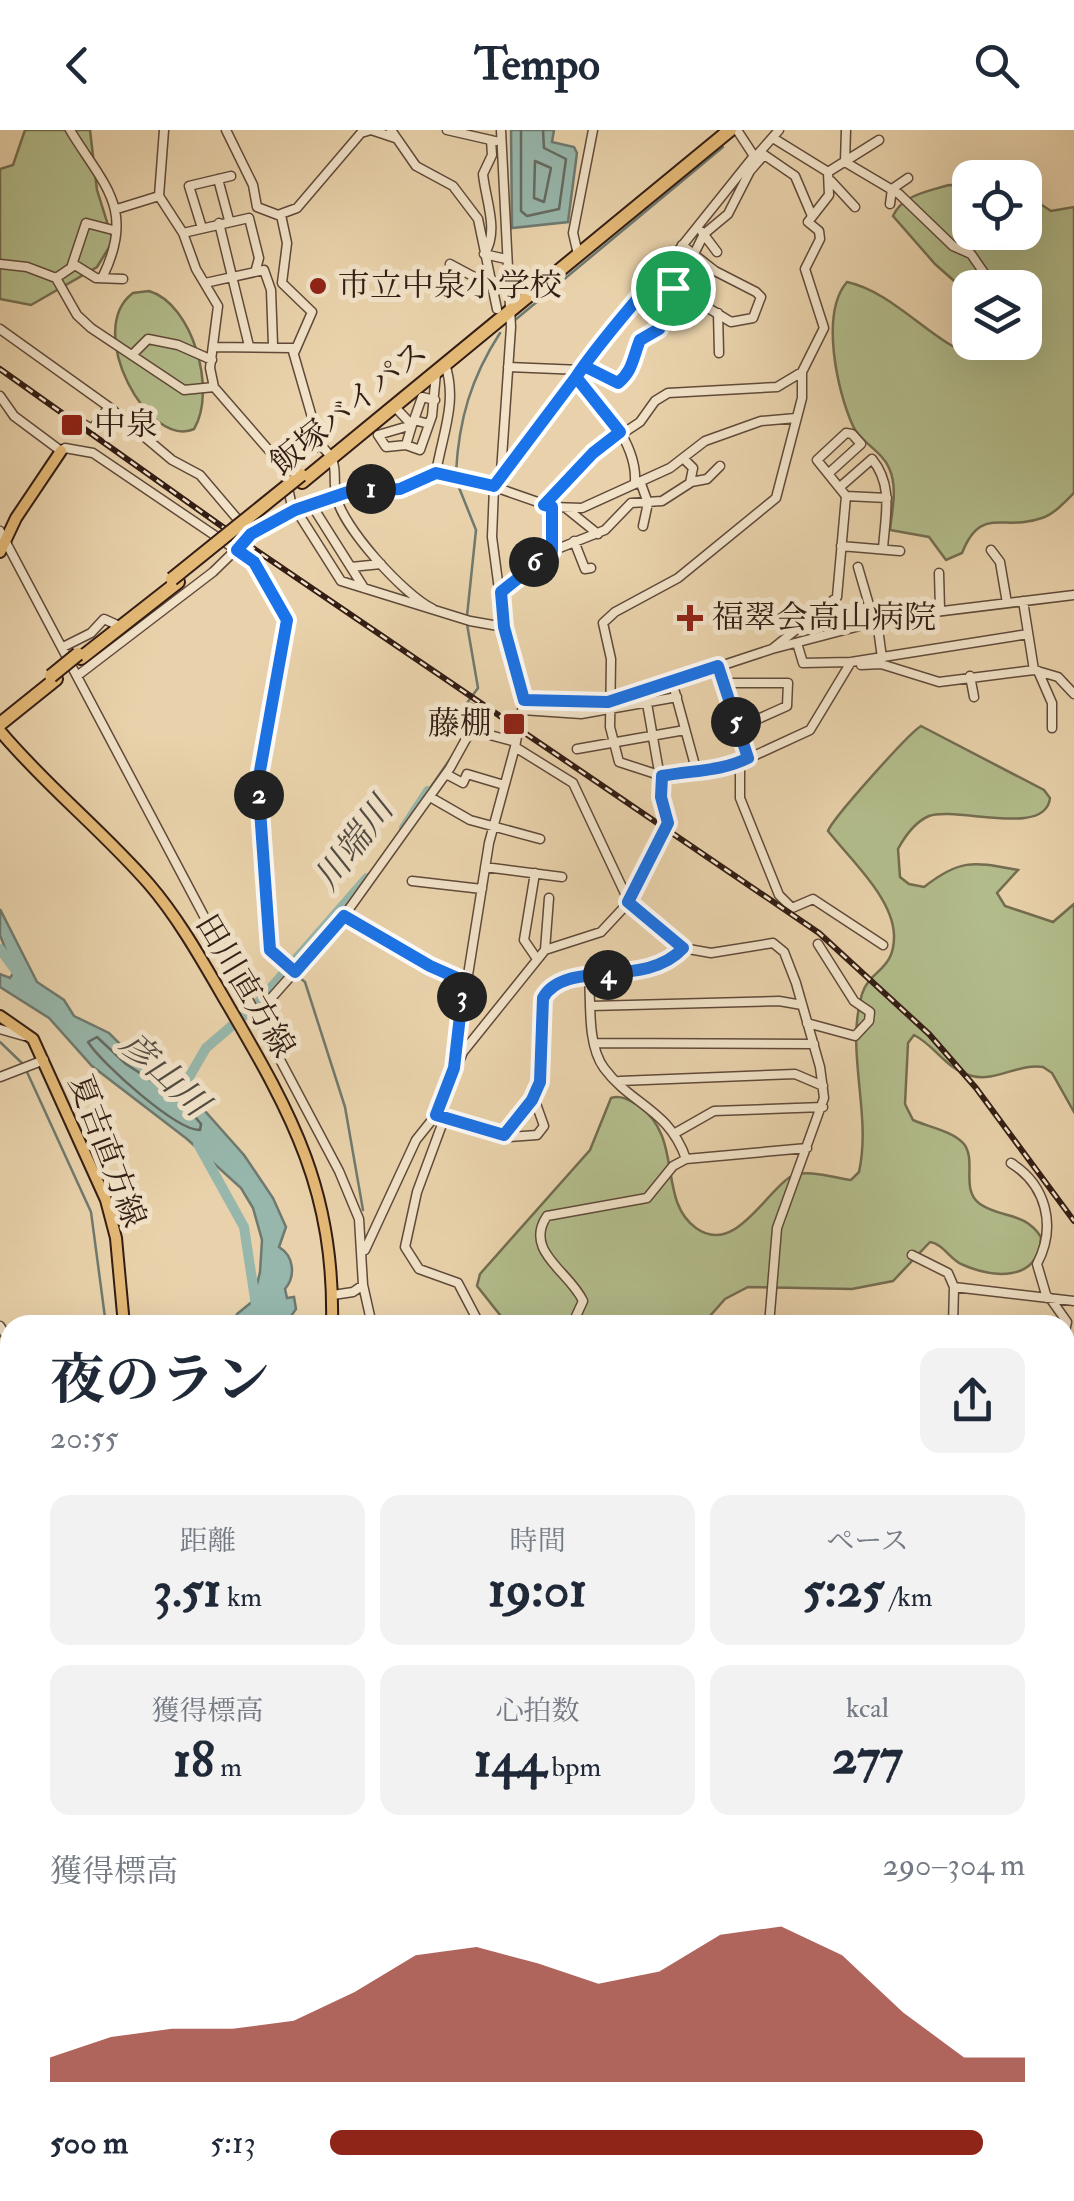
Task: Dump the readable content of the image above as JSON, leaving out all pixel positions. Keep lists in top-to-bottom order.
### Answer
{
  "streets": {
    "highway": ["飯塚バイパス"],
    "main road": ["田川直方線", "夏吉直方線"]
  },
  "water": ["川端川", "彦山川"],
  "places": {
    "other": ["市立中泉小学校"],
    "transit": ["中泉", "藤棚"],
    "health": ["福翠会高山病院"]
  },
  "page": {
    "header": "Tempo",
    "pins": [
      "1",
      "6",
      "5",
      "2",
      "4",
      "3"
    ],
    "heading": ["夜のラン", "20:55"],
    "stats": [
      ["距離", "3.51 km"],
      ["時間", "19:01"],
      ["ペース", "5:25 /km"],
      ["獲得標高", "18 m"],
      ["心拍数", "144 bpm"],
      ["kcal", "277"]
    ],
    "chart": ["獲得標高", "290–304 m"],
    "list": [
      {
        "name": "500 m",
        "note": "5:13"
      }
    ]
  }
}
